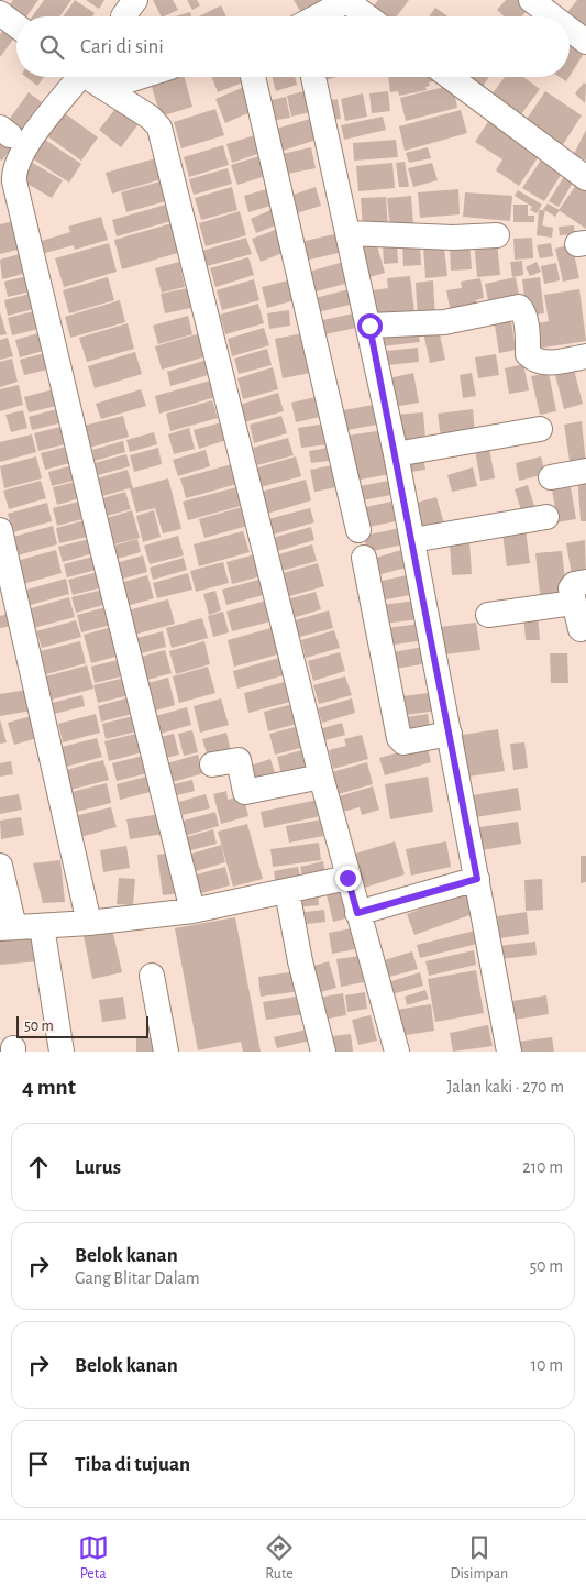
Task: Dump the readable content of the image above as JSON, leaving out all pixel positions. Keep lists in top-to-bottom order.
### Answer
{
  "scale_bar": "50 m",
  "page": {
    "search": "Cari di sini",
    "scale": "50 m",
    "heading": ["4 mnt", "Jalan kaki · 270 m"],
    "list": [
      ["Lurus", "210 m"],
      ["Belok kanan", "Gang Blitar Dalam", "50 m"],
      ["Belok kanan", "10 m"],
      "Tiba di tujuan"
    ],
    "nav": ["Peta", "Rute", "Disimpan"]
  }
}
